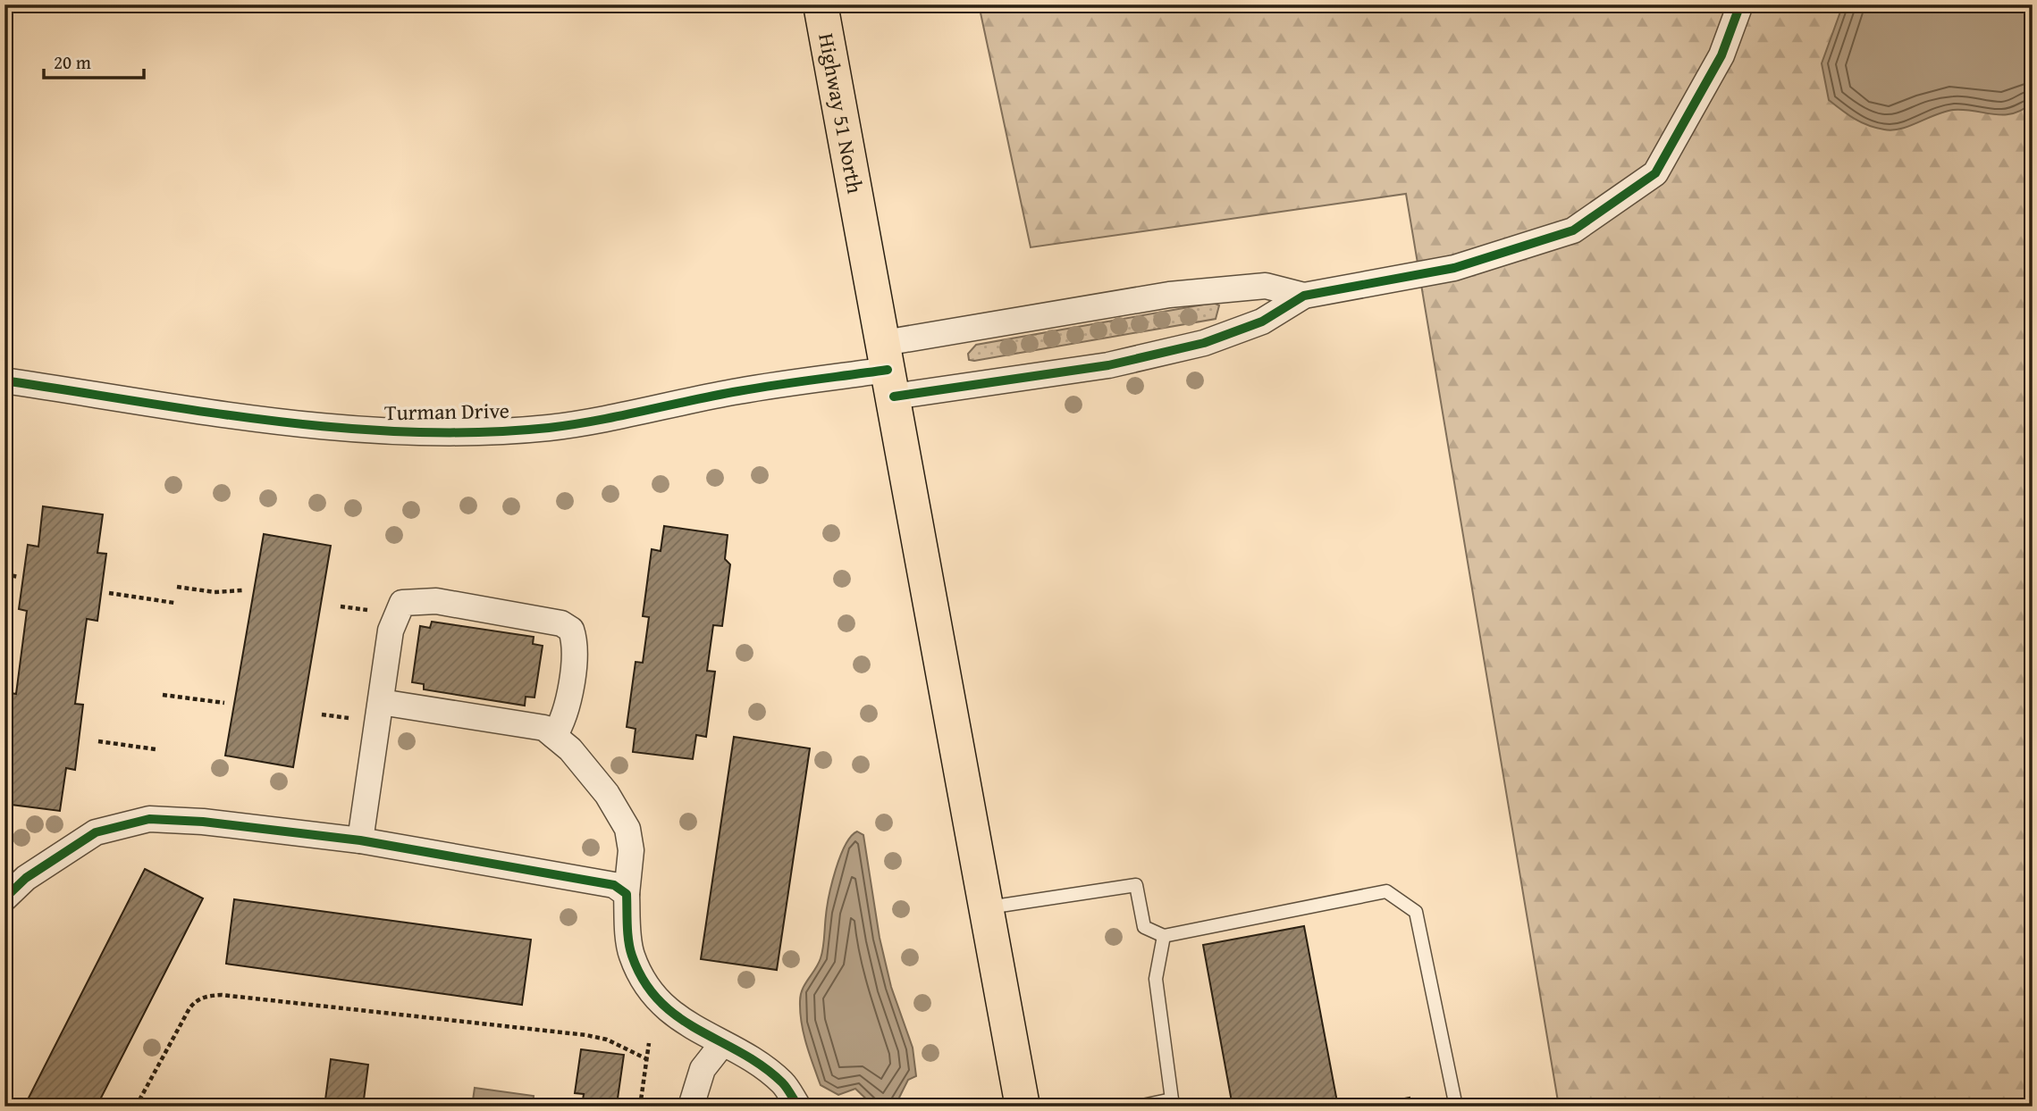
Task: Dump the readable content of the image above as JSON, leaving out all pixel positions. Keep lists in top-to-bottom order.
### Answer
{
  "streets": {
    "main road": ["Highway 51 North"],
    "street": ["Turman Drive"]
  },
  "crossings": [
    ["Highway 51 North", "Turman Drive"]
  ],
  "scale_bar": "20 m"
}
